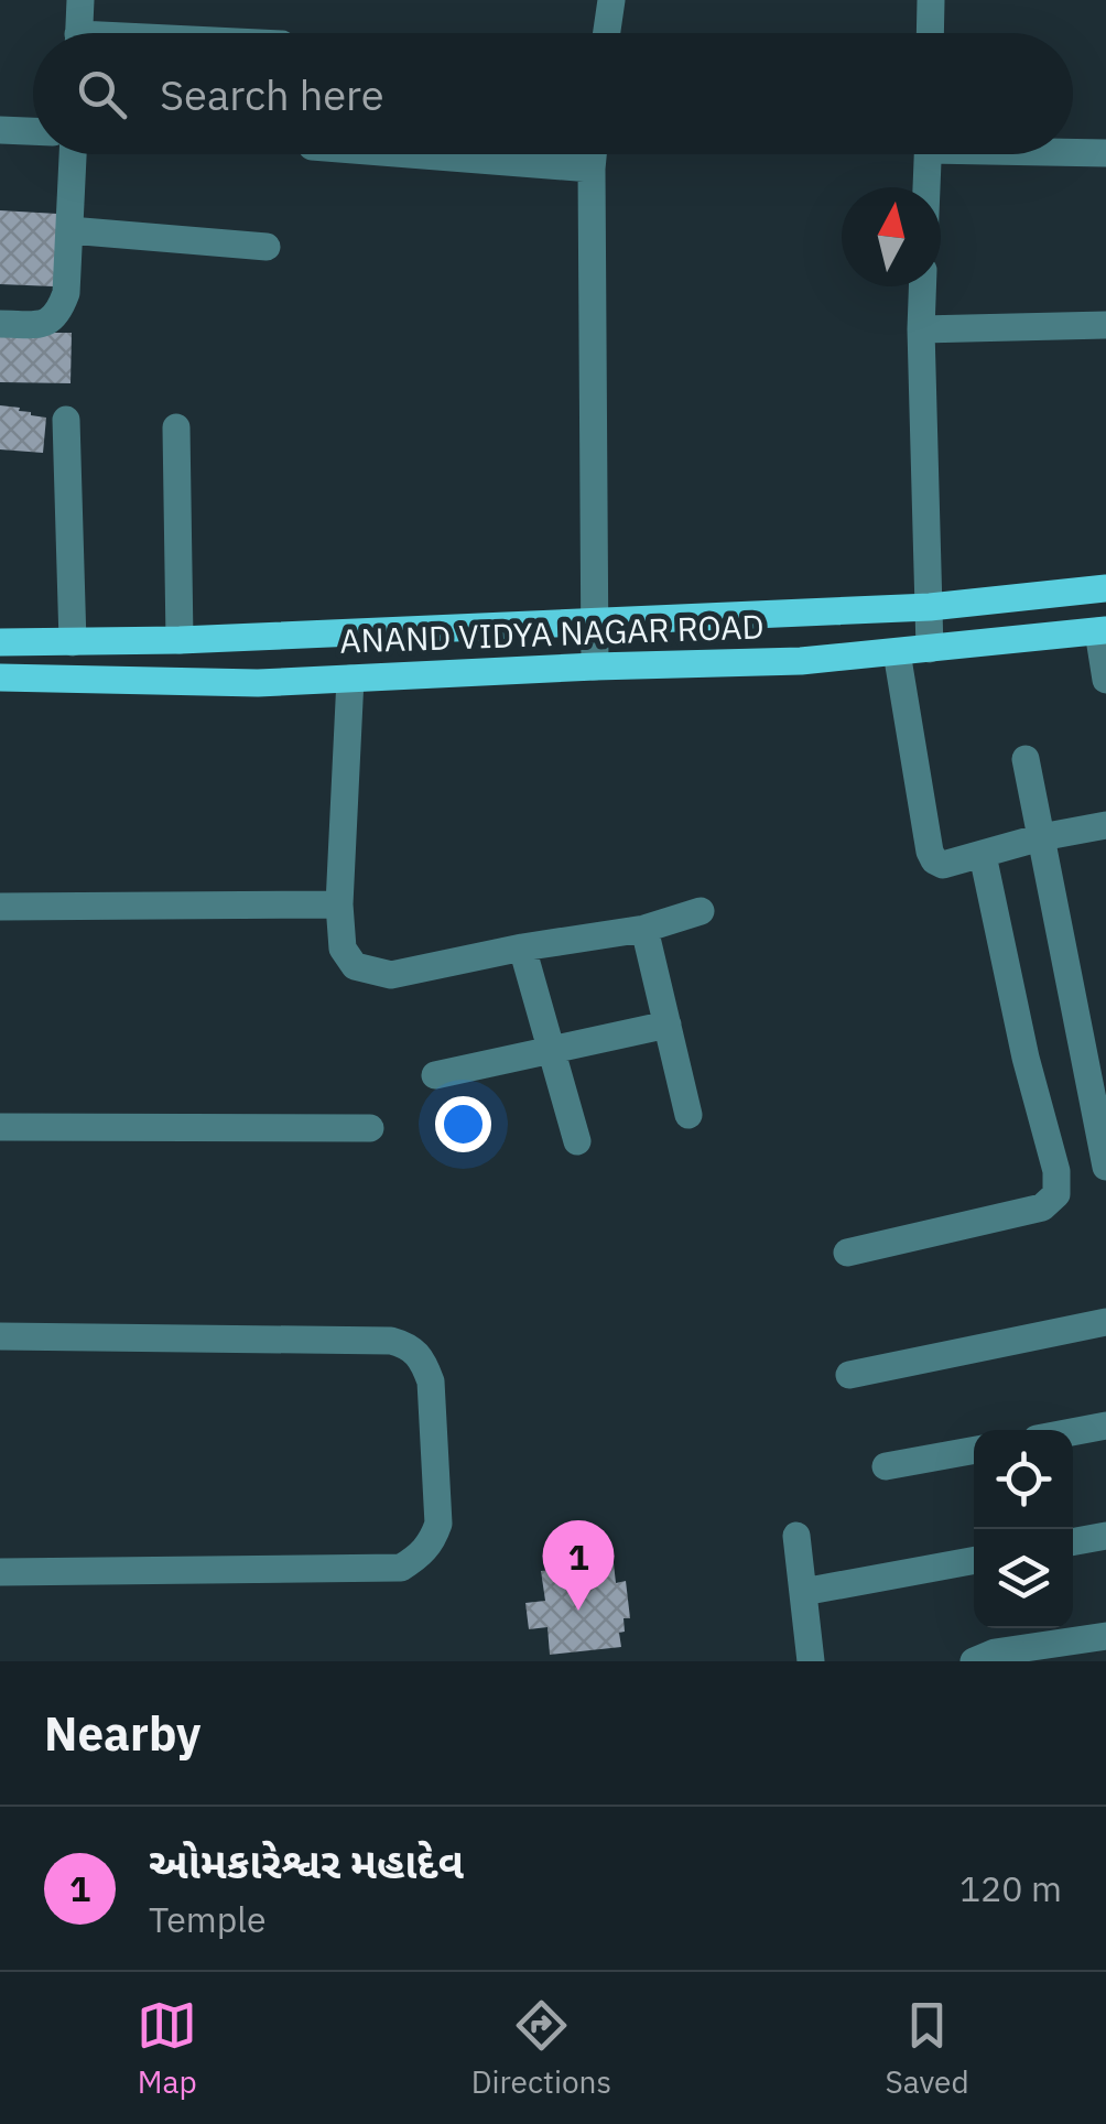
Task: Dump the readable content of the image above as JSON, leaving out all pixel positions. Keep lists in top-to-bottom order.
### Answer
{
  "streets": {
    "main road": ["ANAND VIDYA NAGAR ROAD"]
  },
  "north": "top",
  "page": {
    "search": "Search here",
    "pins": "1",
    "heading": "Nearby",
    "list": [
      {
        "mark": "1",
        "name": "ઓમકારેશ્વર મહાદેવ",
        "note": "Temple",
        "value": "120 m"
      }
    ],
    "nav": ["Map", "Directions", "Saved"]
  }
}
